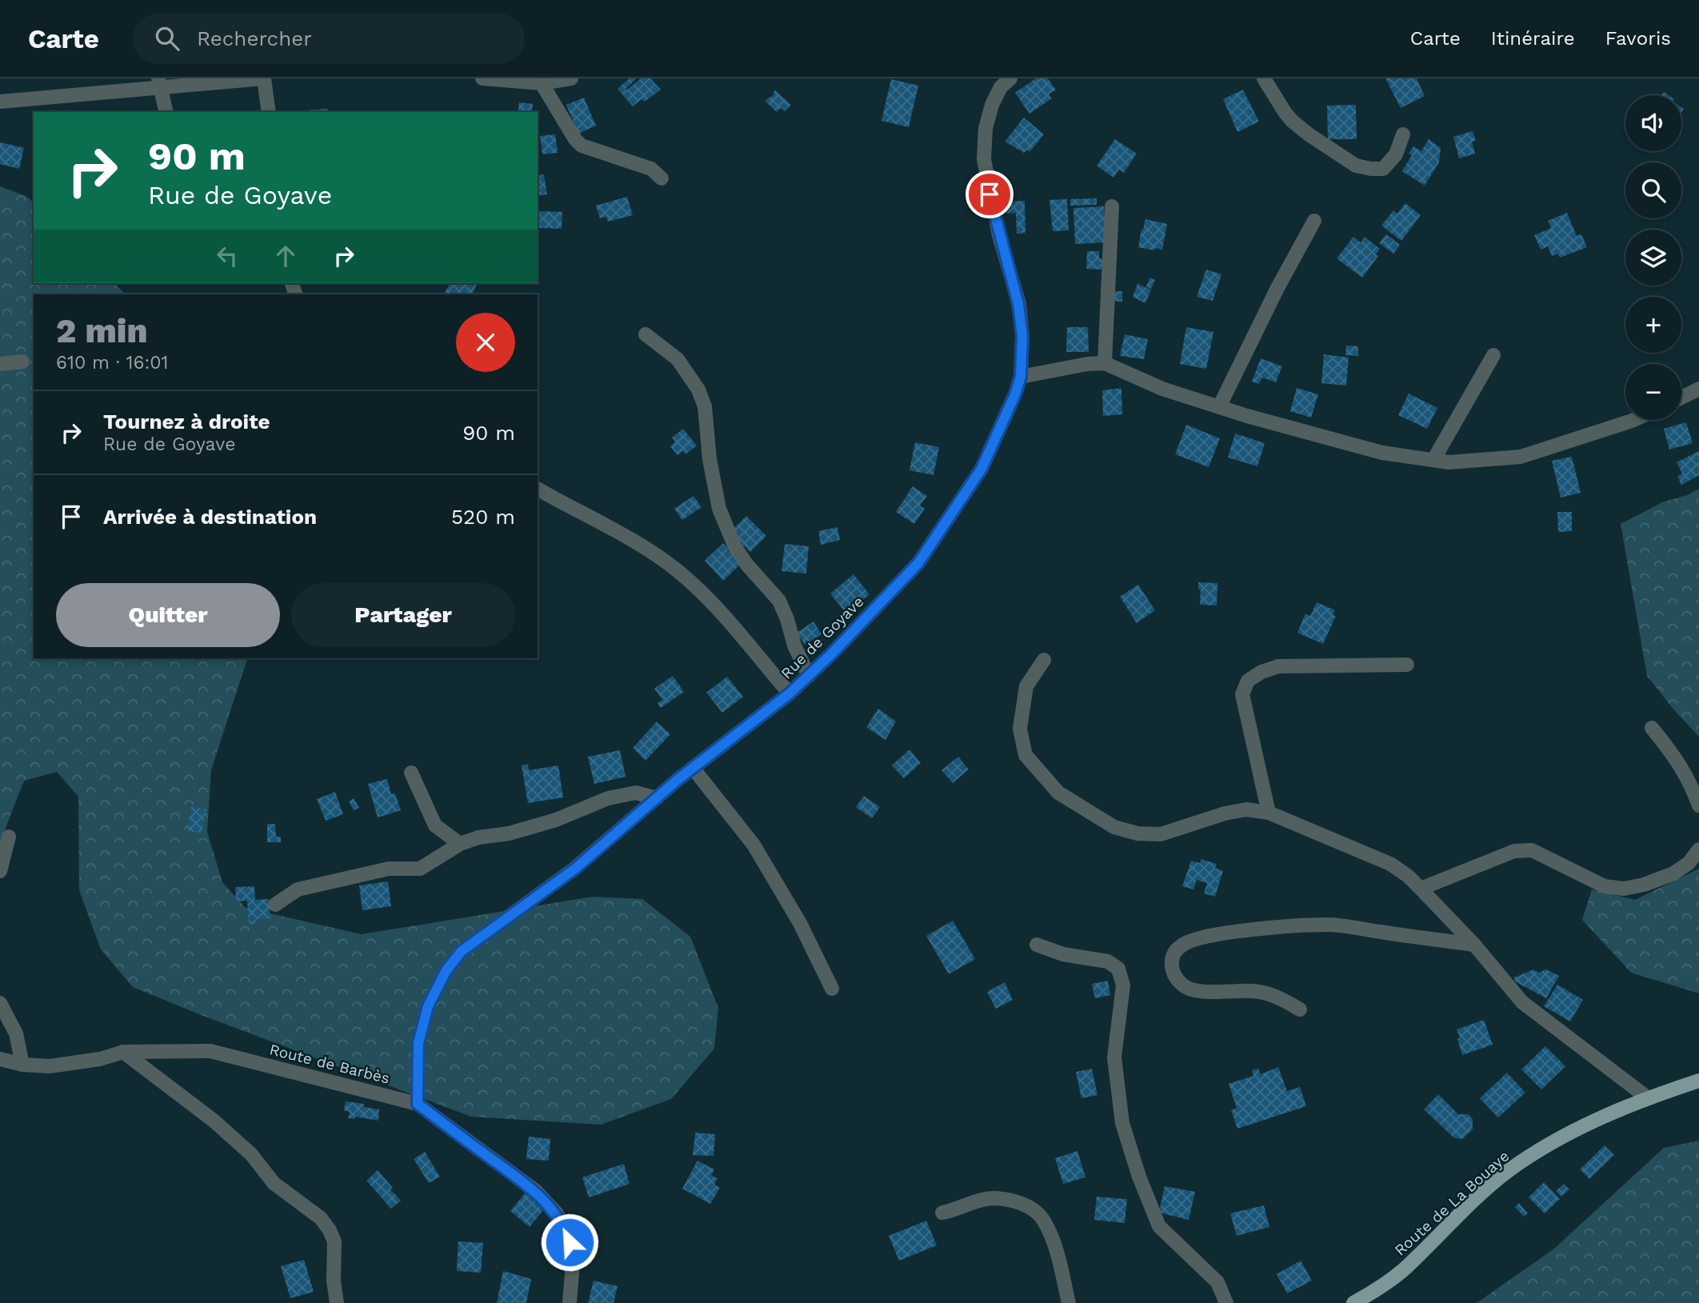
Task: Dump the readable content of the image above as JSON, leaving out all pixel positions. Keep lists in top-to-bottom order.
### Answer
{
  "streets": {
    "main road": ["Route de La Bouaye"],
    "street": ["Rue de Goyave", "Route de Barbès"]
  },
  "crossings": [
    ["Rue de Goyave", "Route de Barbès"]
  ],
  "page": {
    "header": "Carte",
    "search": "Rechercher",
    "nav": ["Carte", "Itinéraire", "Favoris"],
    "map_buttons": ["+", "−"],
    "turn": ["90 m", "Rue de Goyave"],
    "heading": ["2 min", "610 m · 16:01"],
    "list": [
      {
        "name": "Tournez à droite",
        "note": "Rue de Goyave",
        "value": "90 m"
      },
      {
        "name": "Arrivée à destination",
        "value": "520 m"
      }
    ],
    "buttons": ["Quitter", "Partager"]
  }
}
